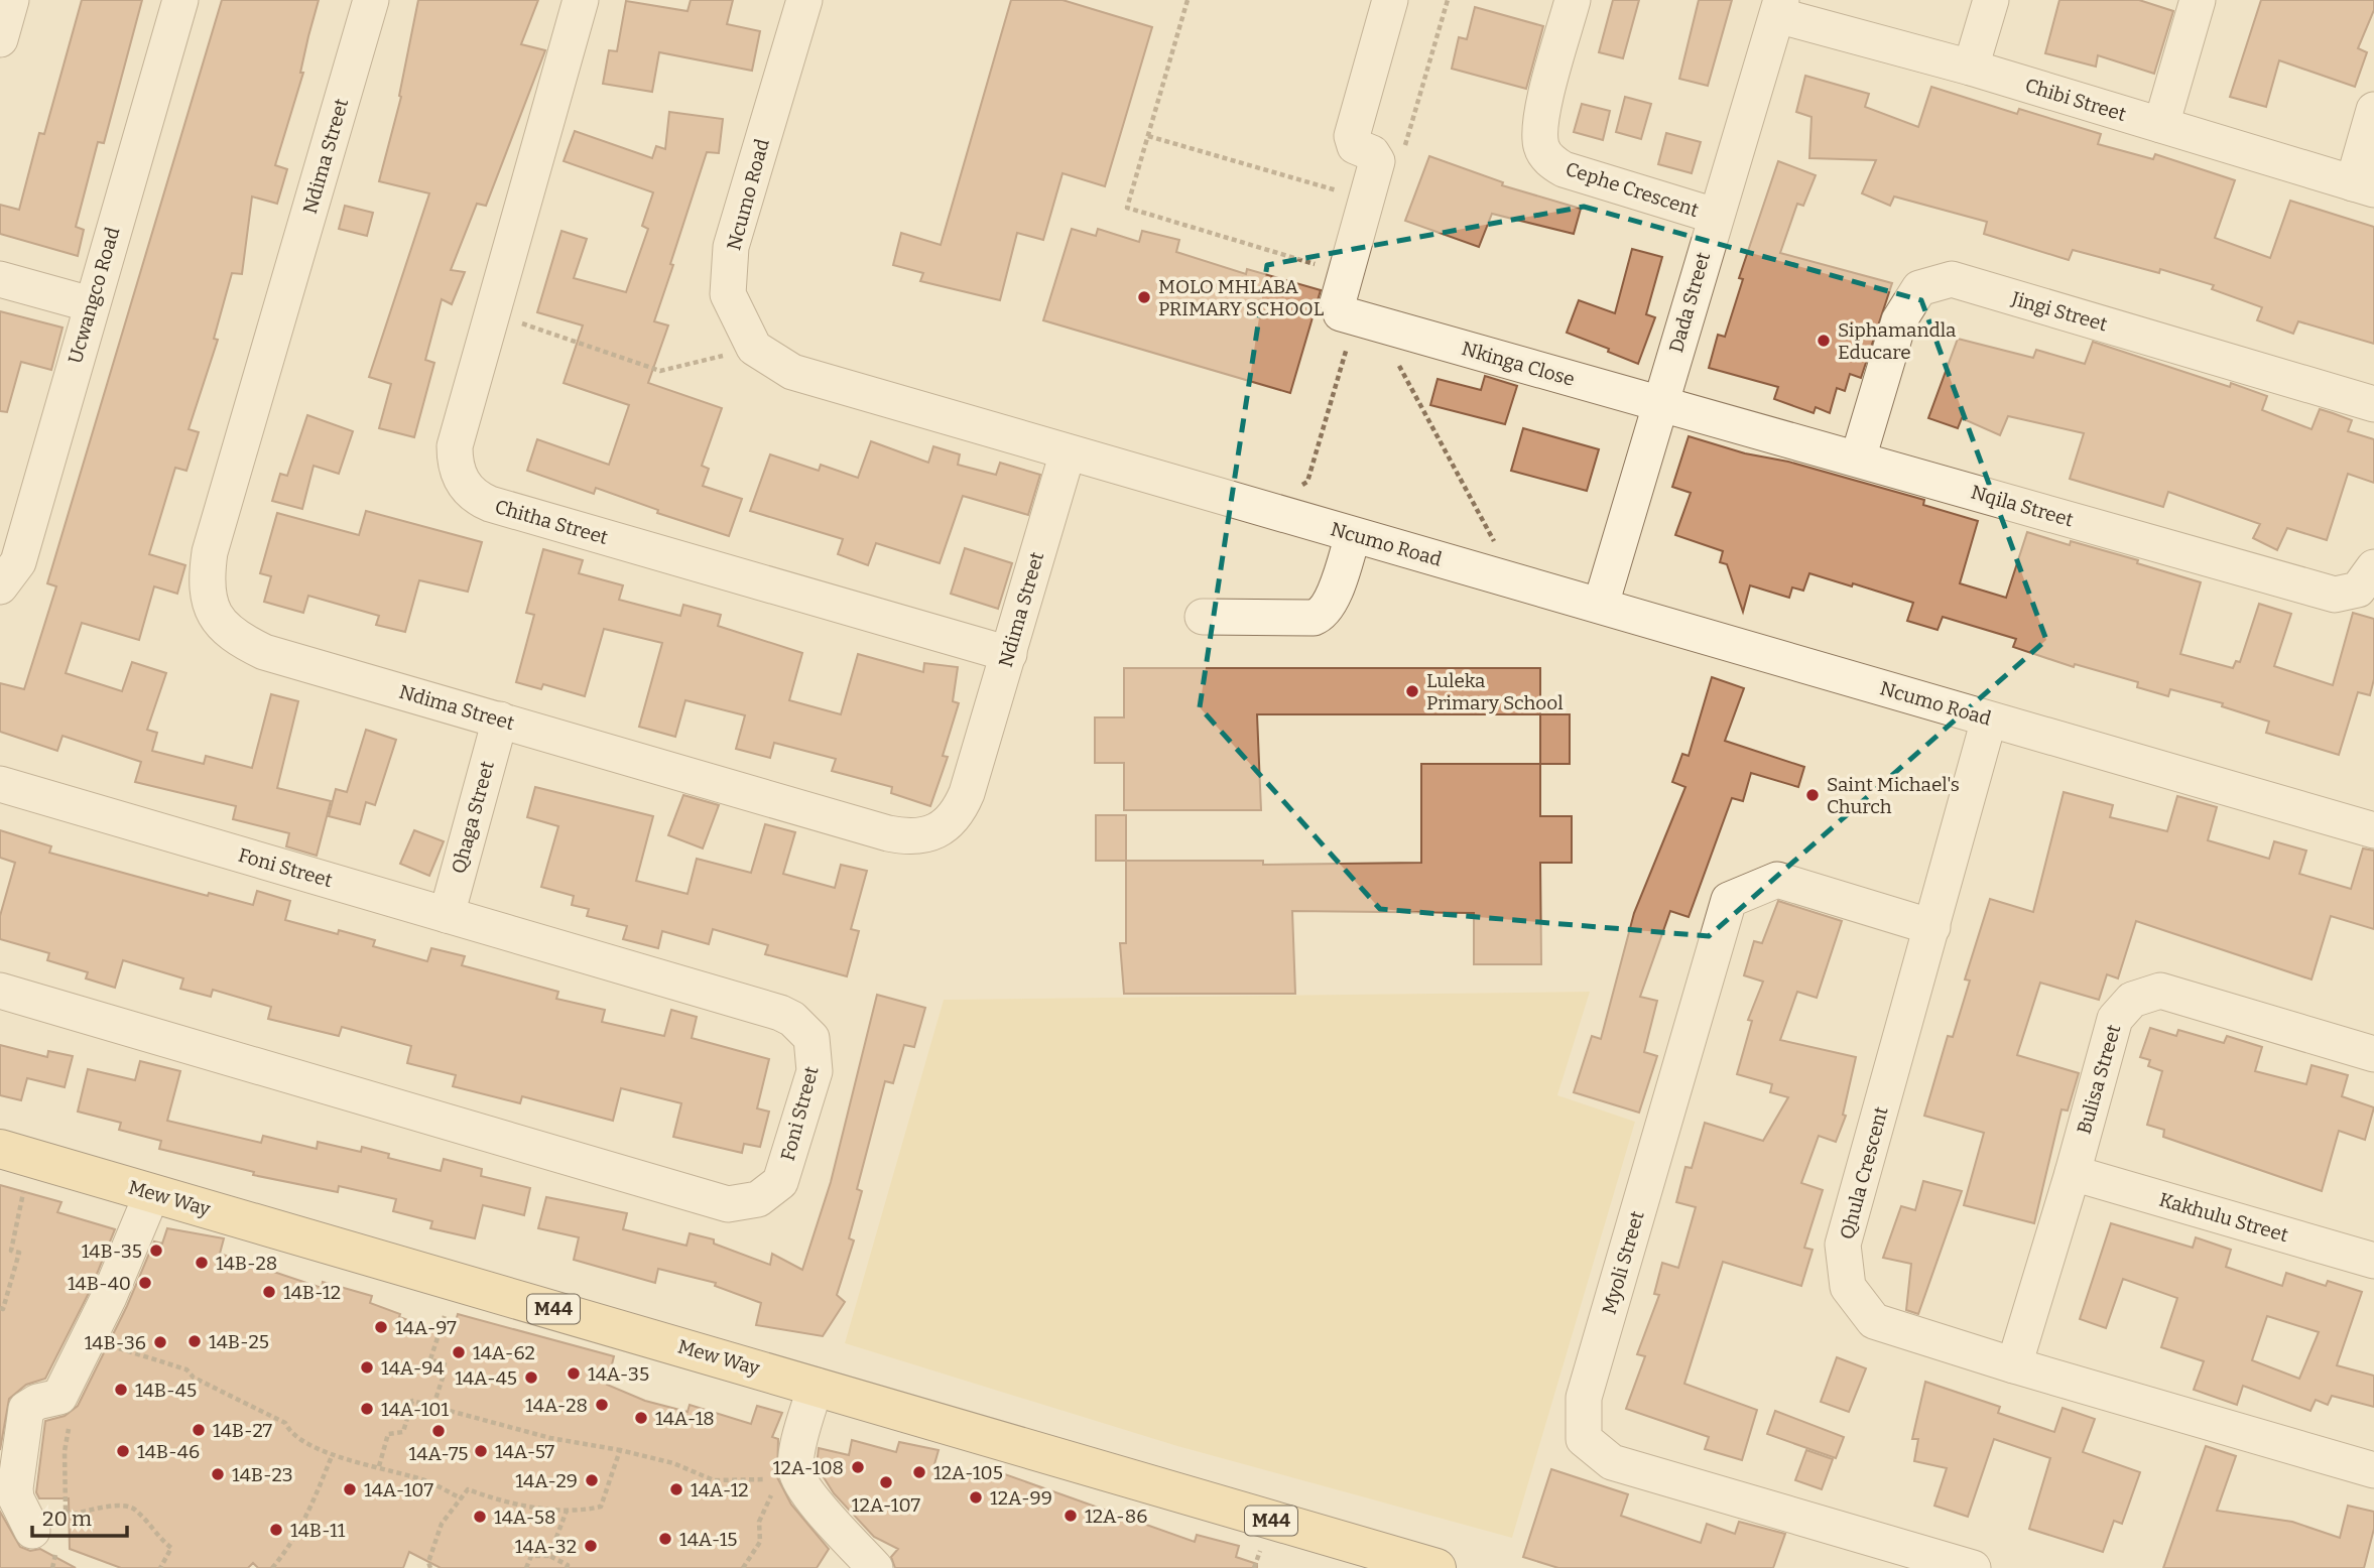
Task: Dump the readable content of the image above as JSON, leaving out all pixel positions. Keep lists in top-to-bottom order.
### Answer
{
  "streets": {
    "main road": ["Mew Way", "M44"],
    "street": [
      "Chibi Street",
      "Ndima Street",
      "Cephe Crescent",
      "Ncumo Road",
      "Ucwangco Road",
      "Dada Street",
      "Jingi Street",
      "Nkinga Close",
      "Nqila Street",
      "Chitha Street",
      "Qhaga Street",
      "Foni Street",
      "Bulisa Street",
      "Qhula Crescent",
      "Kakhulu Street",
      "Myoli Street"
    ]
  },
  "crossings": [
    ["Chibi Street", "Dada Street"],
    ["Ndima Street", "Ncumo Road"],
    ["Ndima Street", "Chitha Street"],
    ["Ndima Street", "Qhaga Street"],
    ["Cephe Crescent", "Dada Street"],
    ["Ncumo Road", "Dada Street"],
    ["Ncumo Road", "Qhula Crescent"],
    ["Dada Street", "Nkinga Close"],
    ["Dada Street", "Nqila Street"],
    ["Jingi Street", "Nqila Street"],
    ["Nkinga Close", "Nqila Street"],
    ["Qhaga Street", "Foni Street"],
    ["Bulisa Street", "Qhula Crescent"],
    ["Bulisa Street", "Kakhulu Street"],
    ["Qhula Crescent", "Myoli Street"]
  ],
  "places": [
    "MOLO MHLABA PRIMARY SCHOOL",
    "Siphamandla Educare",
    "Luleka Primary School",
    "Saint Michael's Church",
    "14B-35",
    "14B-28",
    "14B-40",
    "14B-12",
    "14A-97",
    "14B-25",
    "14B-36",
    "14A-62",
    "14A-94",
    "14A-35",
    "14A-45",
    "14B-45",
    "14A-28",
    "14A-101",
    "14A-18",
    "14B-27",
    "14A-75",
    "14B-46",
    "14A-57",
    "12A-108",
    "12A-105",
    "14B-23",
    "14A-29",
    "12A-107",
    "14A-107",
    "14A-12",
    "12A-99",
    "12A-86",
    "14A-58",
    "14B-11",
    "14A-15",
    "14A-32"
  ],
  "scale_bar": "20 m"
}
